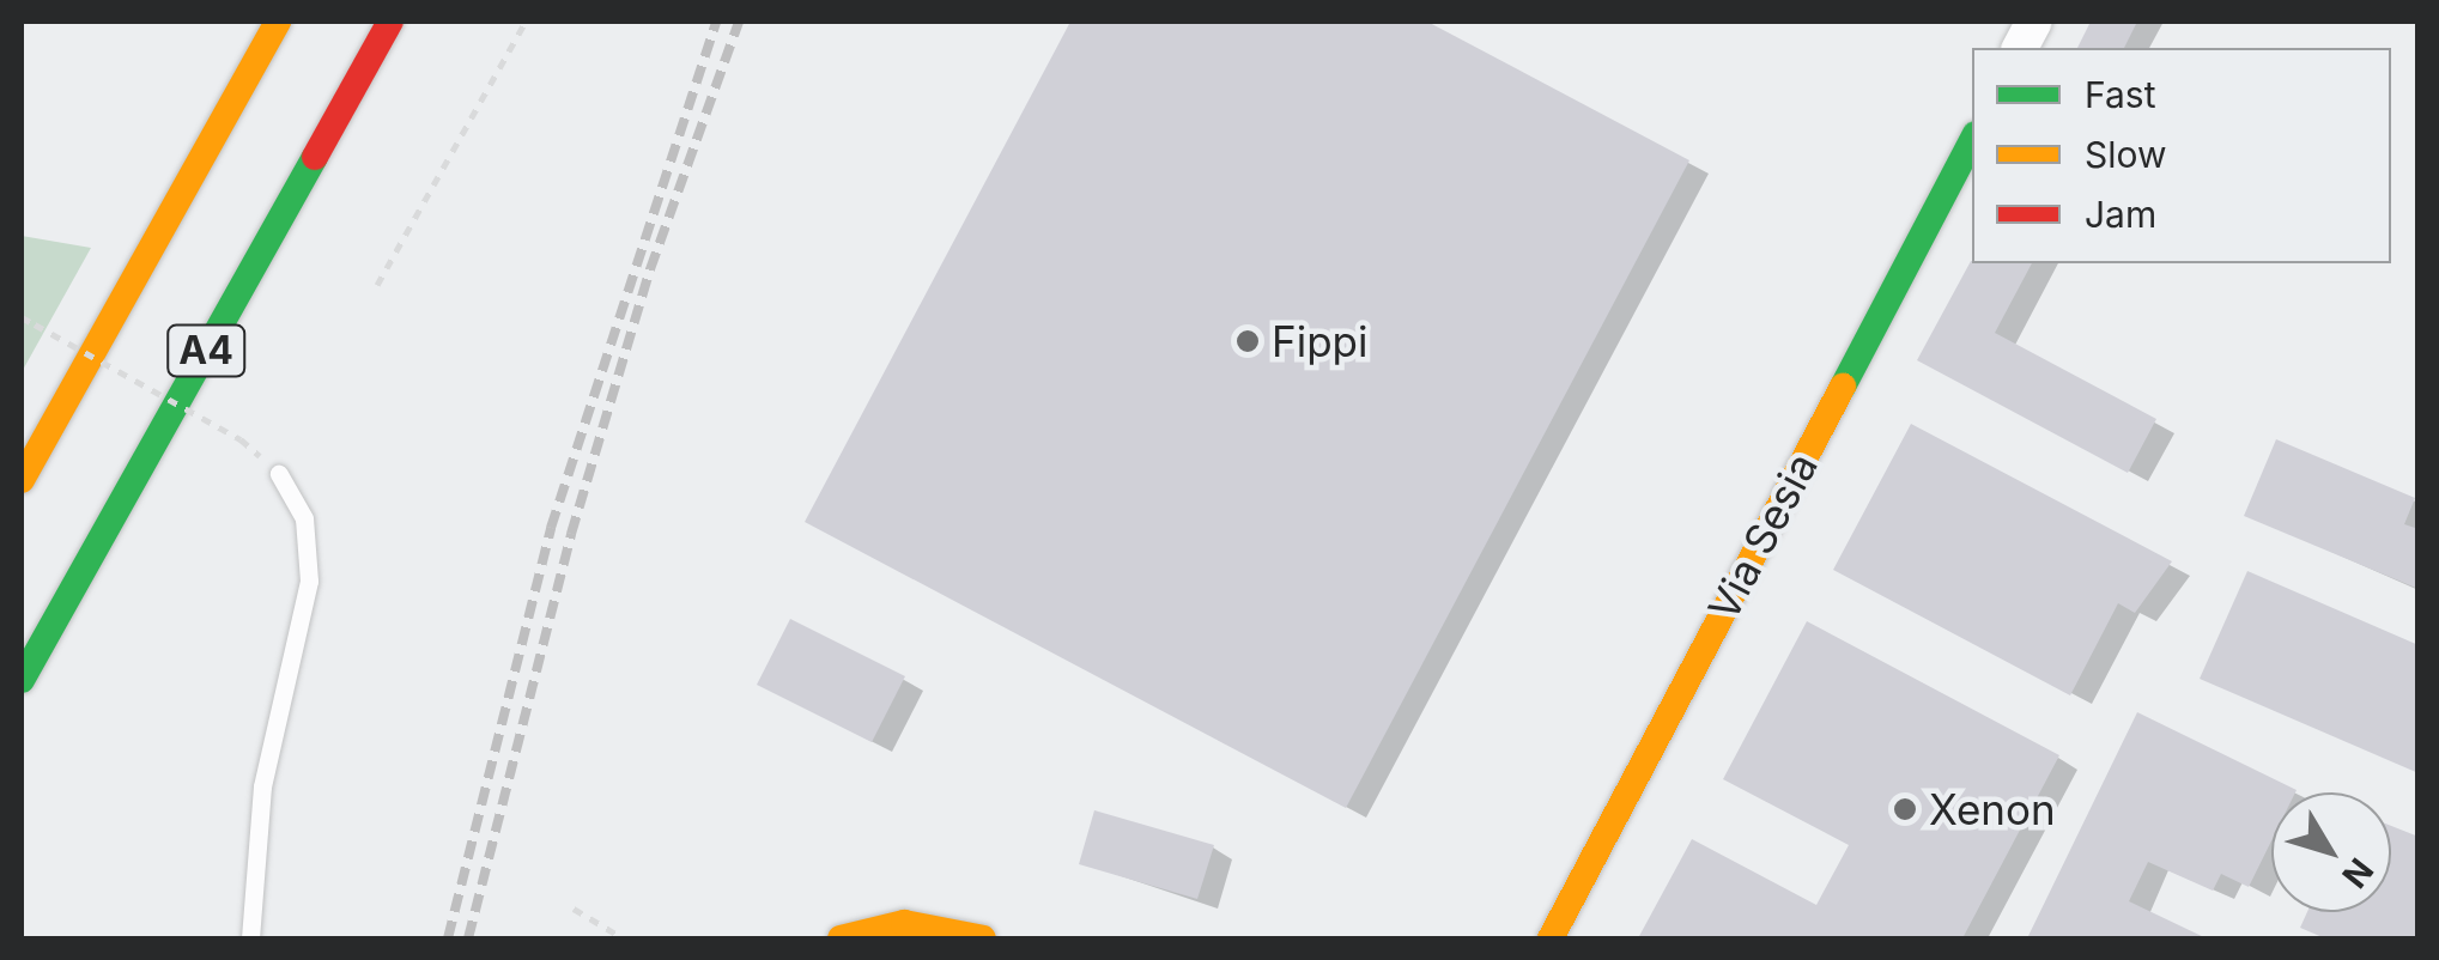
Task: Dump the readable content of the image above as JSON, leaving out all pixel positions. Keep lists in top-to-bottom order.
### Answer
{
  "streets": {
    "main road": ["A4", "Via Sesia"]
  },
  "places": ["Fippi", "Xenon"],
  "legend": ["Fast", "Slow", "Jam"],
  "north": "bottom right"
}
